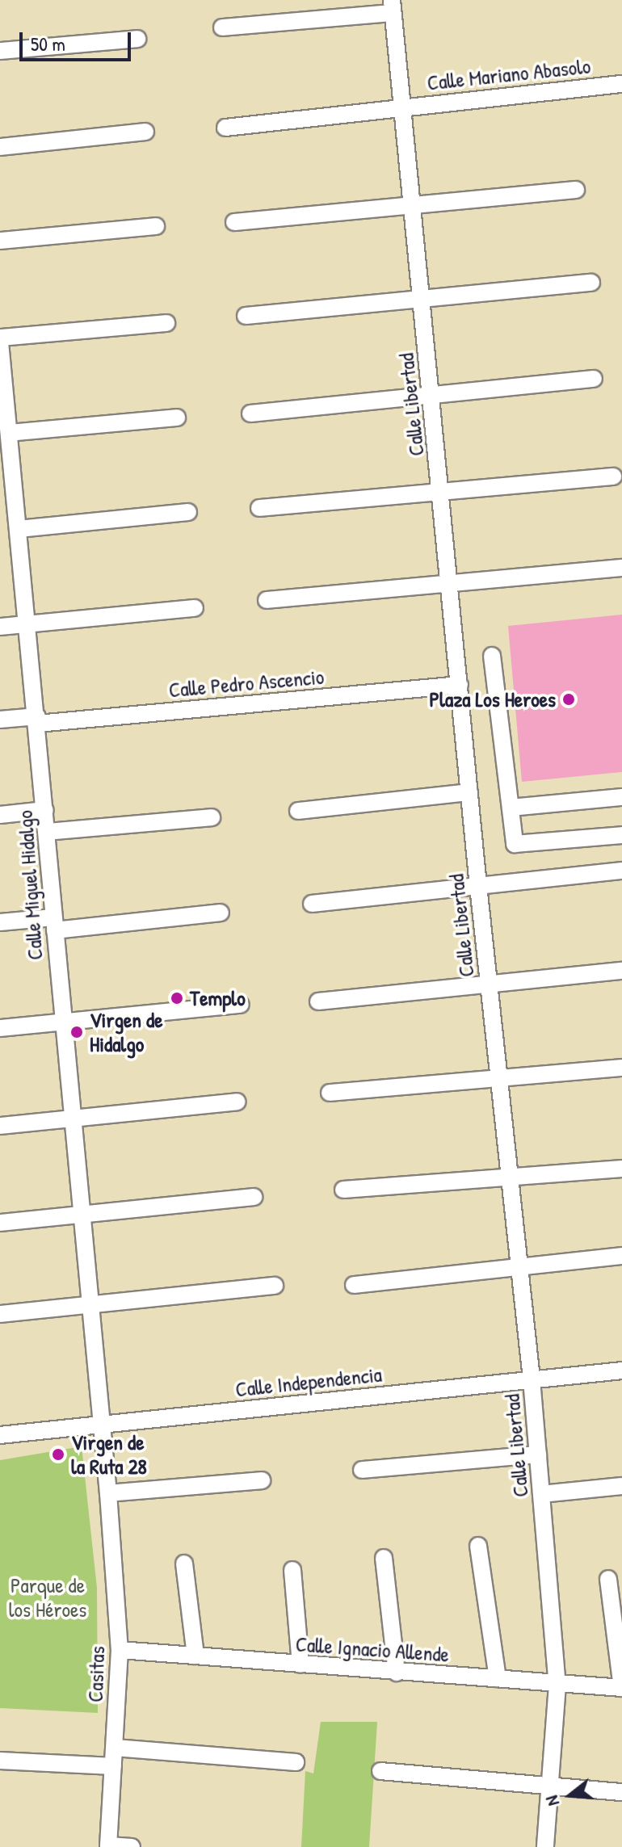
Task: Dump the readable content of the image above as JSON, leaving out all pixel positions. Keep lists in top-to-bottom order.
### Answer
{
  "streets": {
    "street": [
      "Calle Mariano Abasolo",
      "Calle Libertad",
      "Calle Pedro Ascencio",
      "Calle Miguel Hidalgo",
      "Calle Independencia",
      "Calle Ignacio Allende",
      "Casitas"
    ]
  },
  "crossings": [
    ["Calle Mariano Abasolo", "Calle Libertad"],
    ["Calle Libertad", "Calle Pedro Ascencio"],
    ["Calle Libertad", "Calle Independencia"],
    ["Calle Libertad", "Calle Ignacio Allende"],
    ["Calle Pedro Ascencio", "Calle Miguel Hidalgo"],
    ["Calle Miguel Hidalgo", "Calle Independencia"],
    ["Calle Miguel Hidalgo", "Casitas"],
    ["Calle Independencia", "Casitas"],
    ["Calle Ignacio Allende", "Casitas"]
  ],
  "parks": ["Parque de los Héroes"],
  "places": [
    "Plaza Los Heroes",
    "Templo",
    "Virgen de Hidalgo",
    "Virgen de la Ruta 28"
  ],
  "scale_bar": "50 m",
  "north": "left"
}
